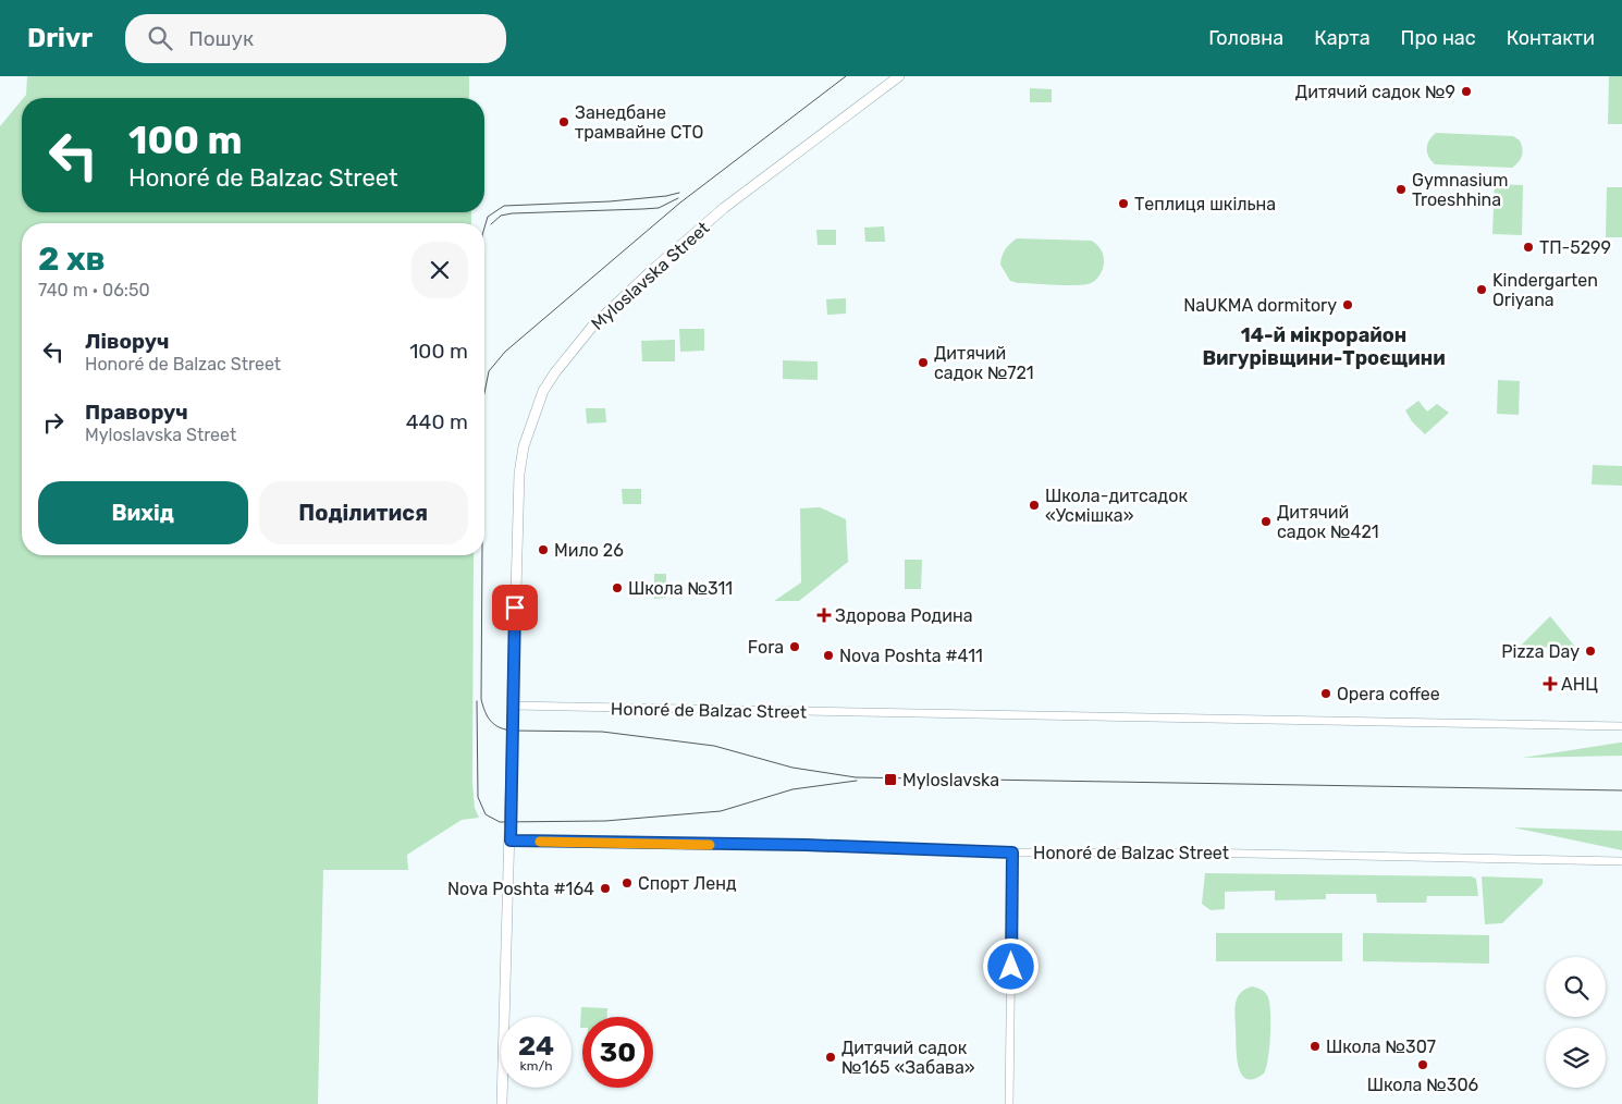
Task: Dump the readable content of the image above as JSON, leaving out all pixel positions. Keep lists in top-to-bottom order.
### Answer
{
  "streets": {
    "main road": ["Myloslavska Street"],
    "street": ["Honoré de Balzac Street"]
  },
  "crossings": [
    ["Myloslavska Street", "Honoré de Balzac Street"]
  ],
  "districts": ["14-й мікрорайон Вигурівщини-Троєщини"],
  "places": {
    "other": [
      "Дитячий садок №9",
      "Занедбане трамвайне СТО",
      "Gymnasium Troeshhina",
      "Теплиця шкільна",
      "ТП-5299",
      "Kindergarten Oriyana",
      "NaUKMA dormitory",
      "Дитячий садок №721",
      "Школа-дитсадок «Усмішка»",
      "Дитячий садок №421",
      "Мило 26",
      "Школа №311",
      "Fora",
      "Pizza Day",
      "Nova Poshta #411",
      "Opera coffee",
      "Спорт Ленд",
      "Nova Poshta #164",
      "Школа №307",
      "Дитячий садок №165 «Забава»",
      "Школа №306"
    ],
    "health": ["Здорова Родина", "АНЦ"],
    "transit": ["Myloslavska"]
  },
  "page": {
    "header": "Drivr",
    "search": "Пошук",
    "nav": [
      "Головна",
      "Карта",
      "Про нас",
      "Контакти"
    ],
    "turn": ["100 m", "Honoré de Balzac Street"],
    "heading": ["2 хв", "740 m · 06:50"],
    "list": [
      {
        "name": "Ліворуч",
        "note": "Honoré de Balzac Street",
        "value": "100 m"
      },
      {
        "name": "Праворуч",
        "note": "Myloslavska Street",
        "value": "440 m"
      }
    ],
    "buttons": ["Вихід", "Поділитися"],
    "speed": "24 km/h",
    "limit": "30"
  }
}
